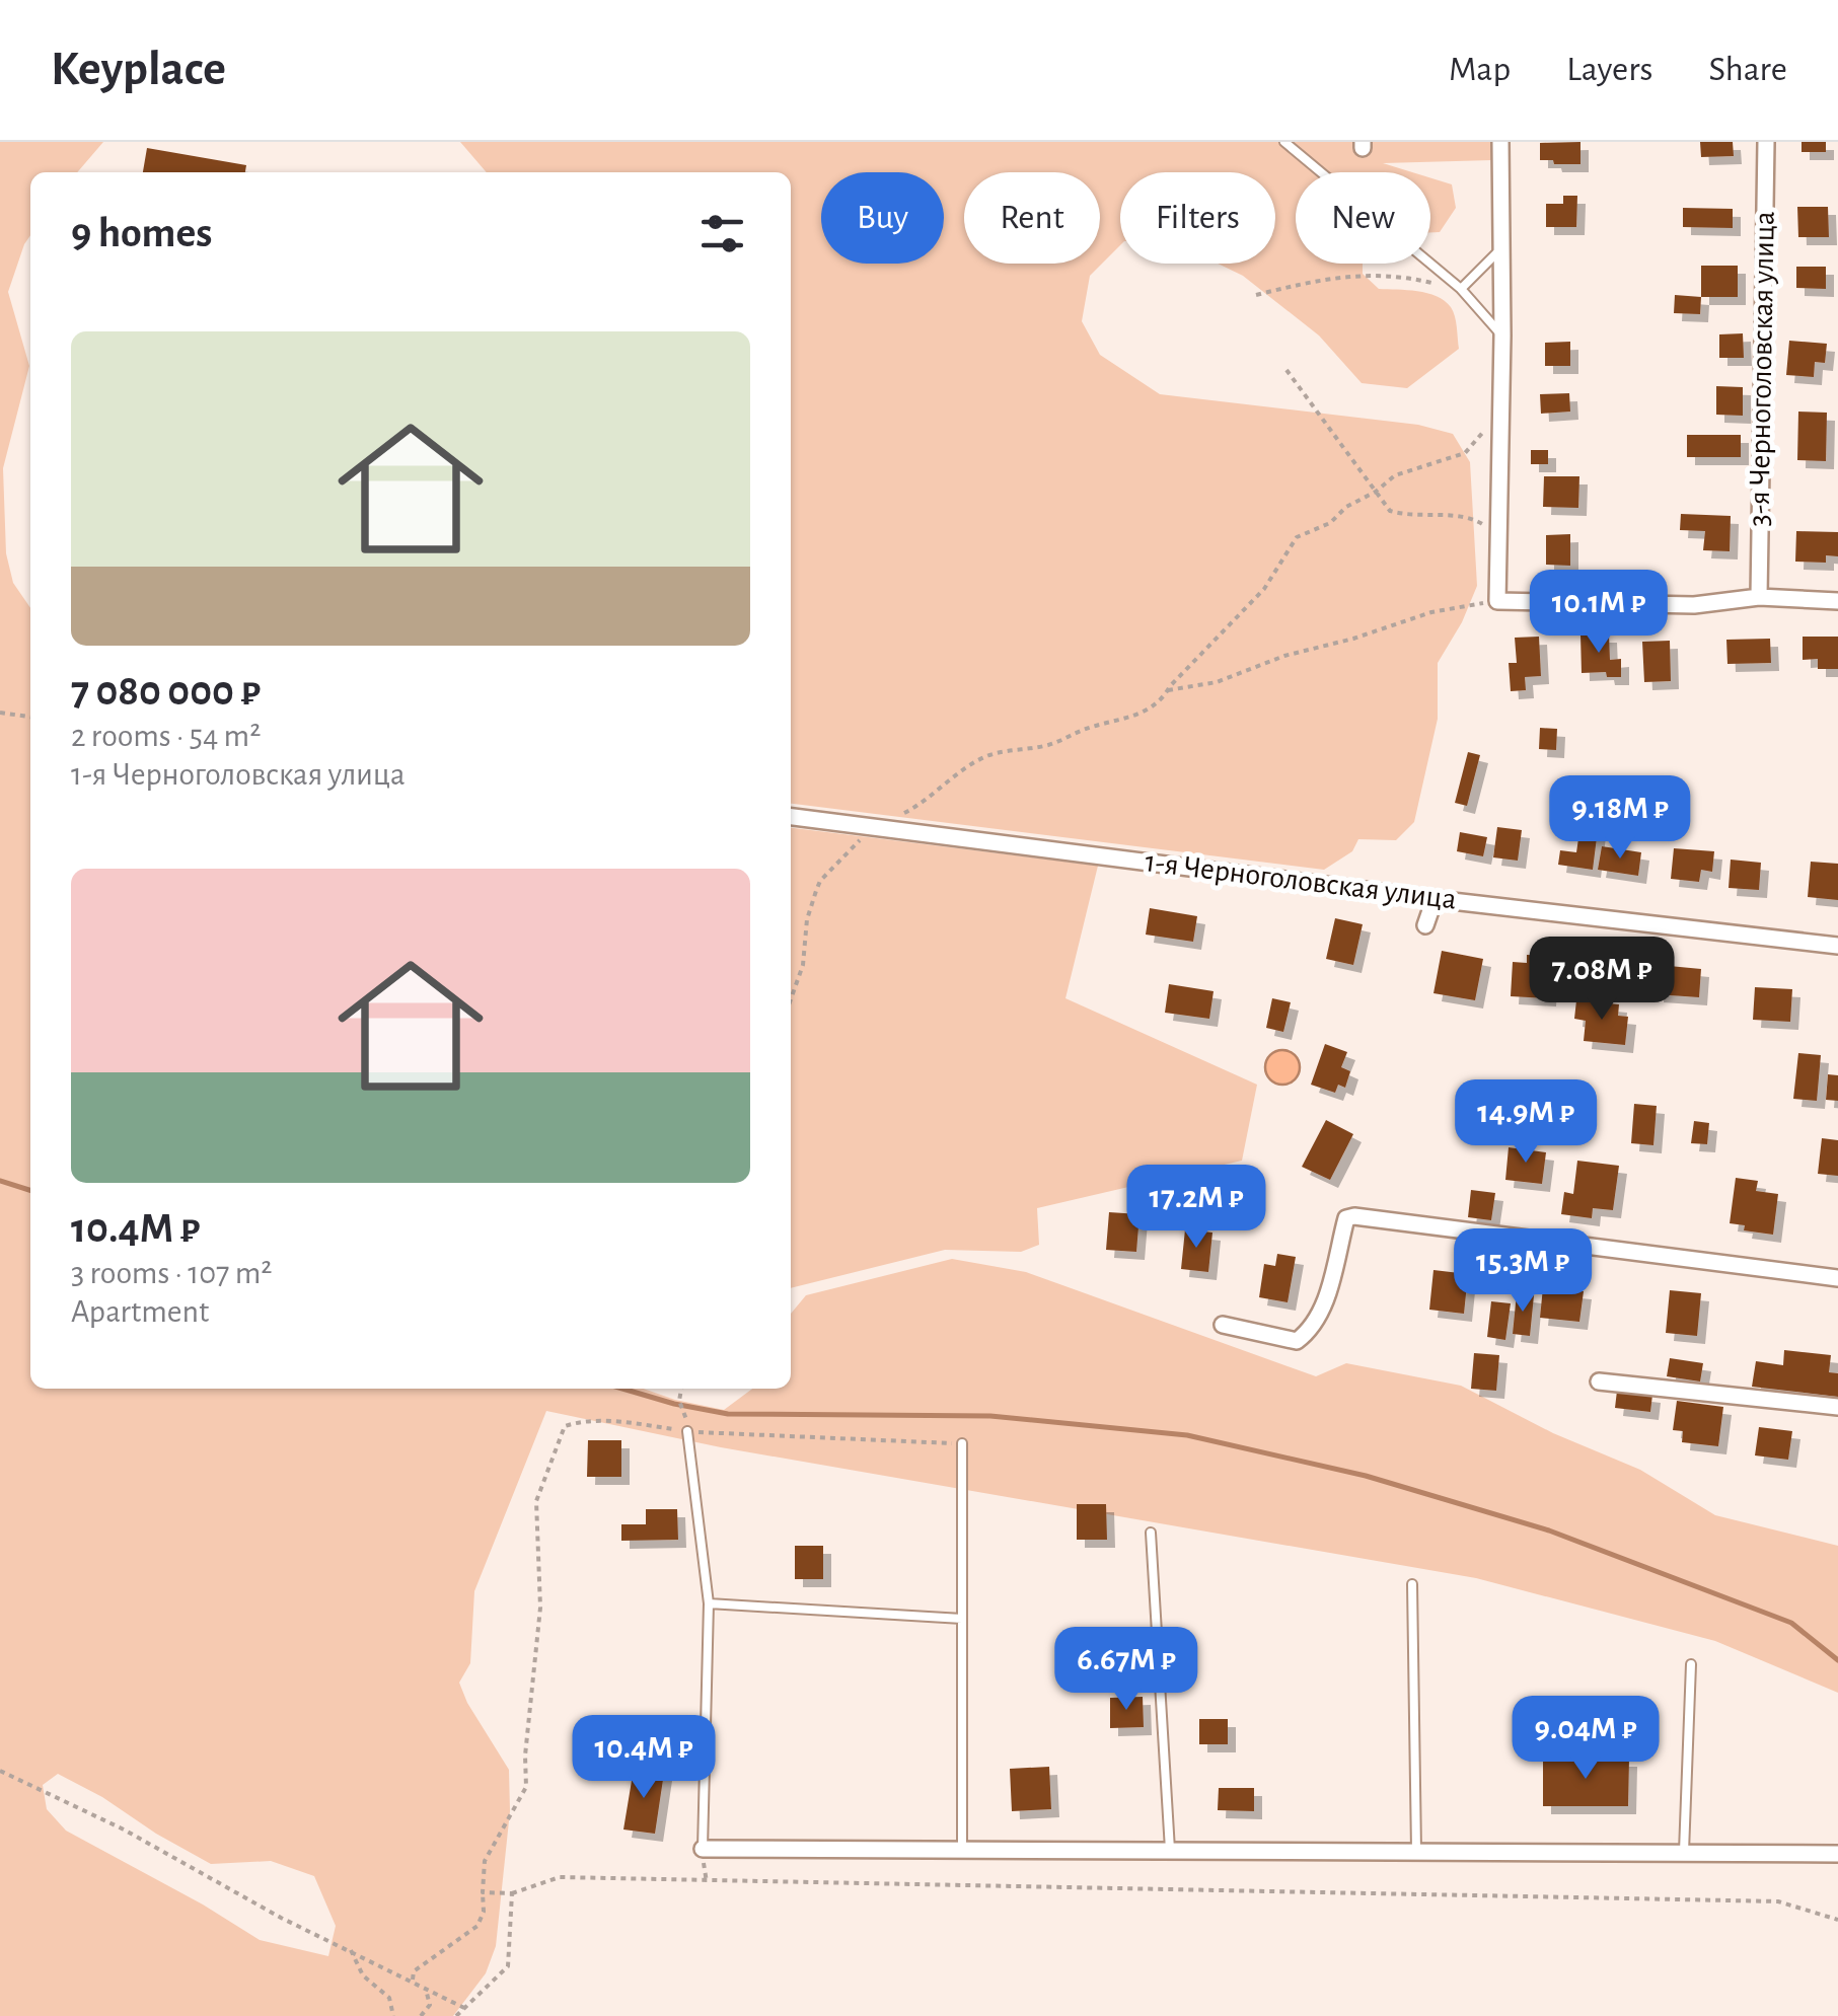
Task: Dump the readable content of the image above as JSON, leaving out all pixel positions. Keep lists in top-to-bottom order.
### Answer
{
  "streets": {
    "street": ["3-я Черноголовская улица", "1-я Черноголовская улица"]
  },
  "page": {
    "header": "Keyplace",
    "nav": ["Map", "Layers", "Share"],
    "chip": [
      "Buy",
      "Rent",
      "Filters",
      "New"
    ],
    "heading": "9 homes",
    "list": [
      {
        "name": "7 080 000 ₽",
        "note": "2 rooms · 54 m² · 1-я Черноголовская улица"
      },
      {
        "name": "10.4M ₽",
        "note": "3 rooms · 107 m² · Apartment"
      }
    ],
    "price": [
      "10.1M ₽",
      "9.18M ₽",
      "7.08M ₽",
      "14.9M ₽",
      "17.2M ₽",
      "15.3M ₽",
      "6.67M ₽",
      "9.04M ₽",
      "10.4M ₽"
    ]
  }
}
